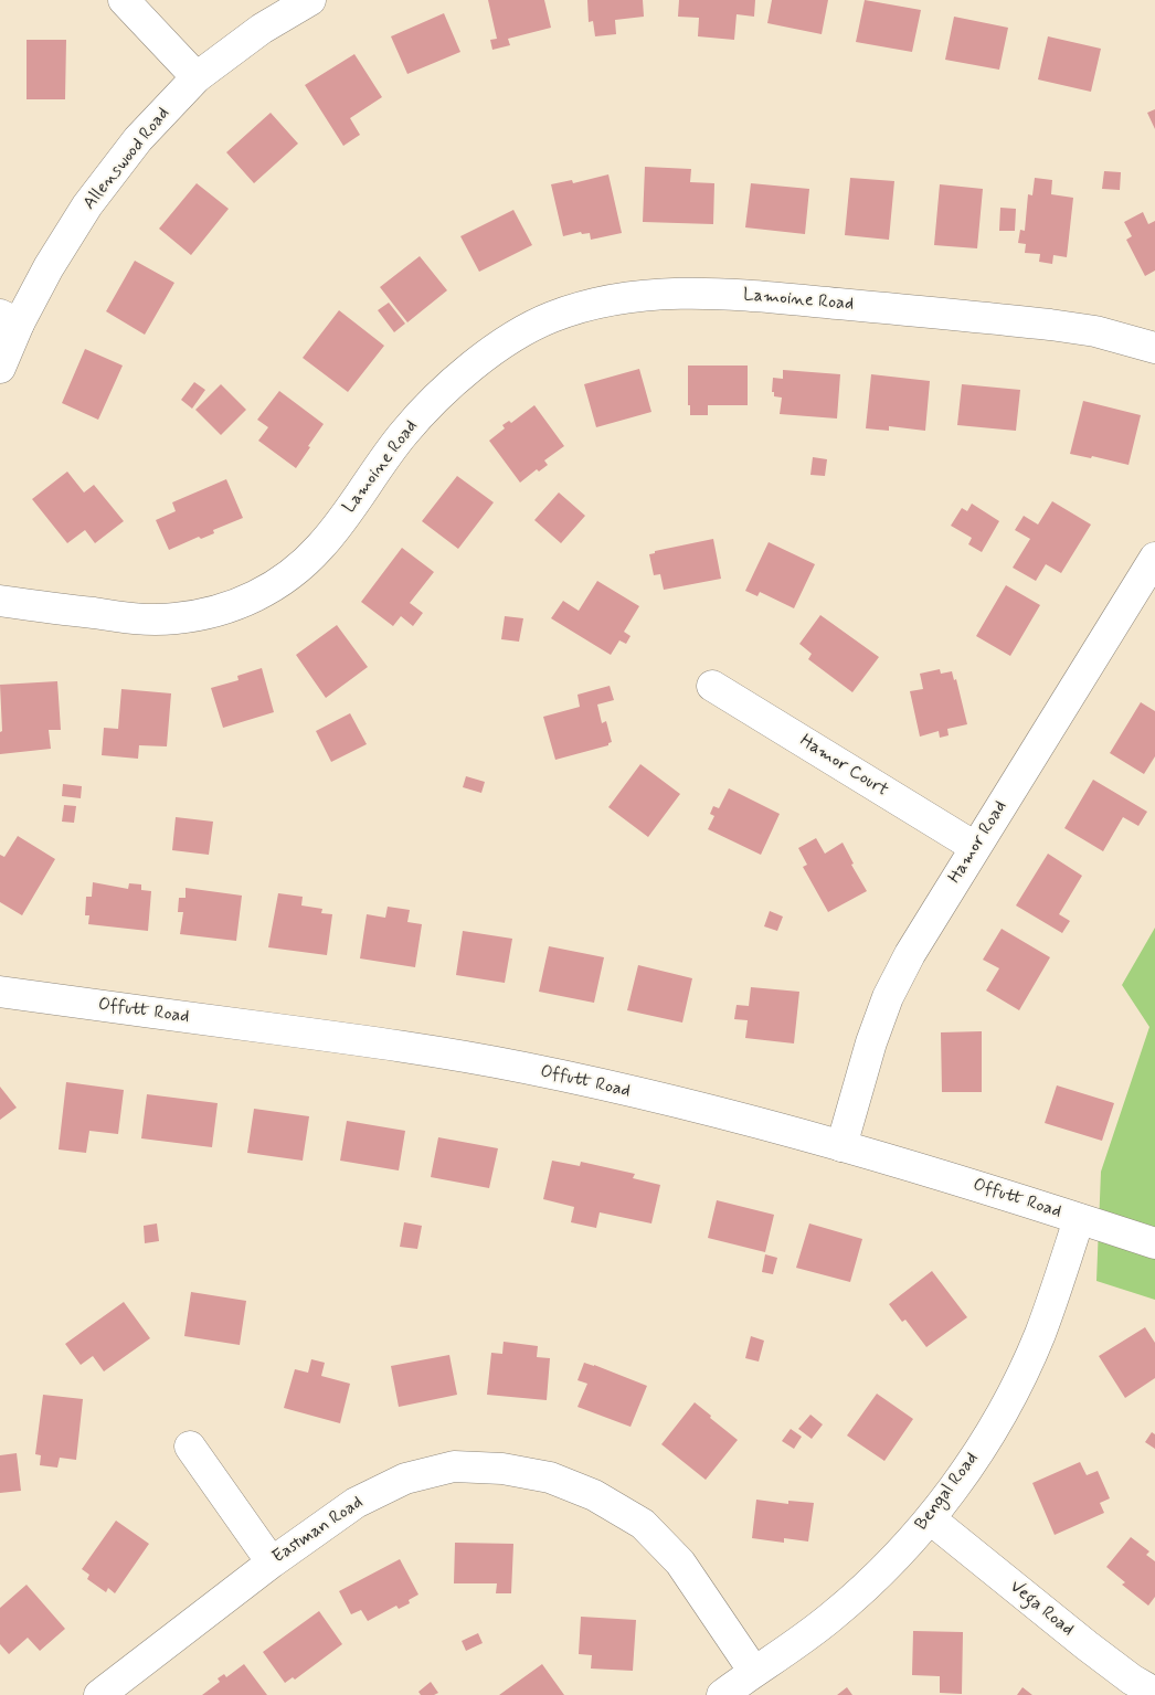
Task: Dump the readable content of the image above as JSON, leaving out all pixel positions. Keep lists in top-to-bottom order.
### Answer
{
  "streets": {
    "street": [
      "Allenswood Road",
      "Lamoine Road",
      "Hamor Court",
      "Hamor Road",
      "Offutt Road",
      "Bengal Road",
      "Eastman Road",
      "Vega Road"
    ]
  },
  "crossings": [
    ["Hamor Court", "Hamor Road"],
    ["Hamor Road", "Offutt Road"],
    ["Offutt Road", "Bengal Road"],
    ["Bengal Road", "Eastman Road"],
    ["Bengal Road", "Vega Road"]
  ]
}
